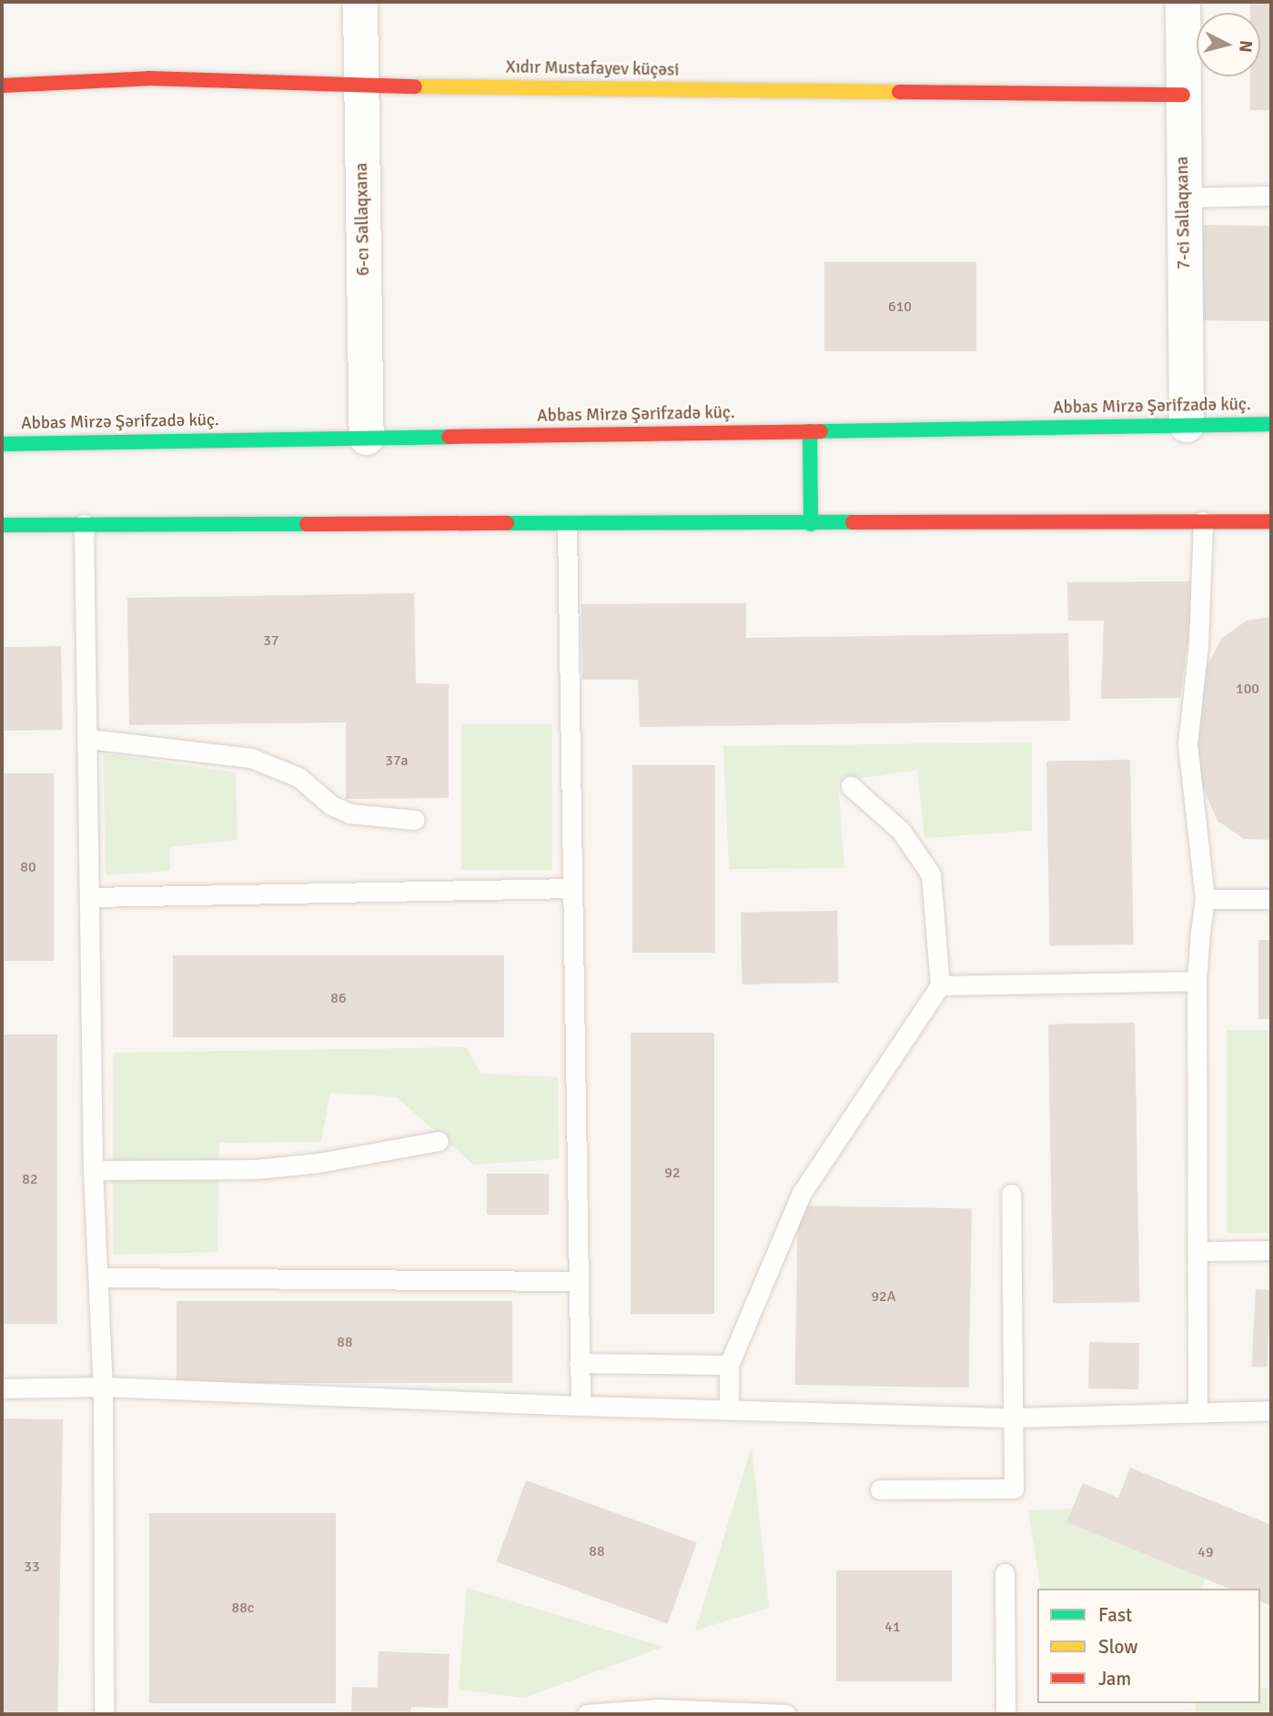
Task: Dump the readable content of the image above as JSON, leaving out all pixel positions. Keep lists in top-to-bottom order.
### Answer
{
  "streets": {
    "main road": ["Xıdır Mustafayev küçəsi", "Abbas Mirzə Şərifzadə küç."],
    "street": ["7-ci Sallaqxana", "6-cı Sallaqxana"]
  },
  "crossings": [
    ["Xıdır Mustafayev küçəsi", "7-ci Sallaqxana"],
    ["Xıdır Mustafayev küçəsi", "6-cı Sallaqxana"],
    ["7-ci Sallaqxana", "Abbas Mirzə Şərifzadə küç."],
    ["6-cı Sallaqxana", "Abbas Mirzə Şərifzadə küç."]
  ],
  "house_numbers": [
    "610",
    "37",
    "100",
    "37a",
    "80",
    "86",
    "92",
    "82",
    "92A",
    "88",
    "88",
    "49",
    "33",
    "88c",
    "41"
  ],
  "legend": ["Fast", "Slow", "Jam"],
  "north": "right"
}
